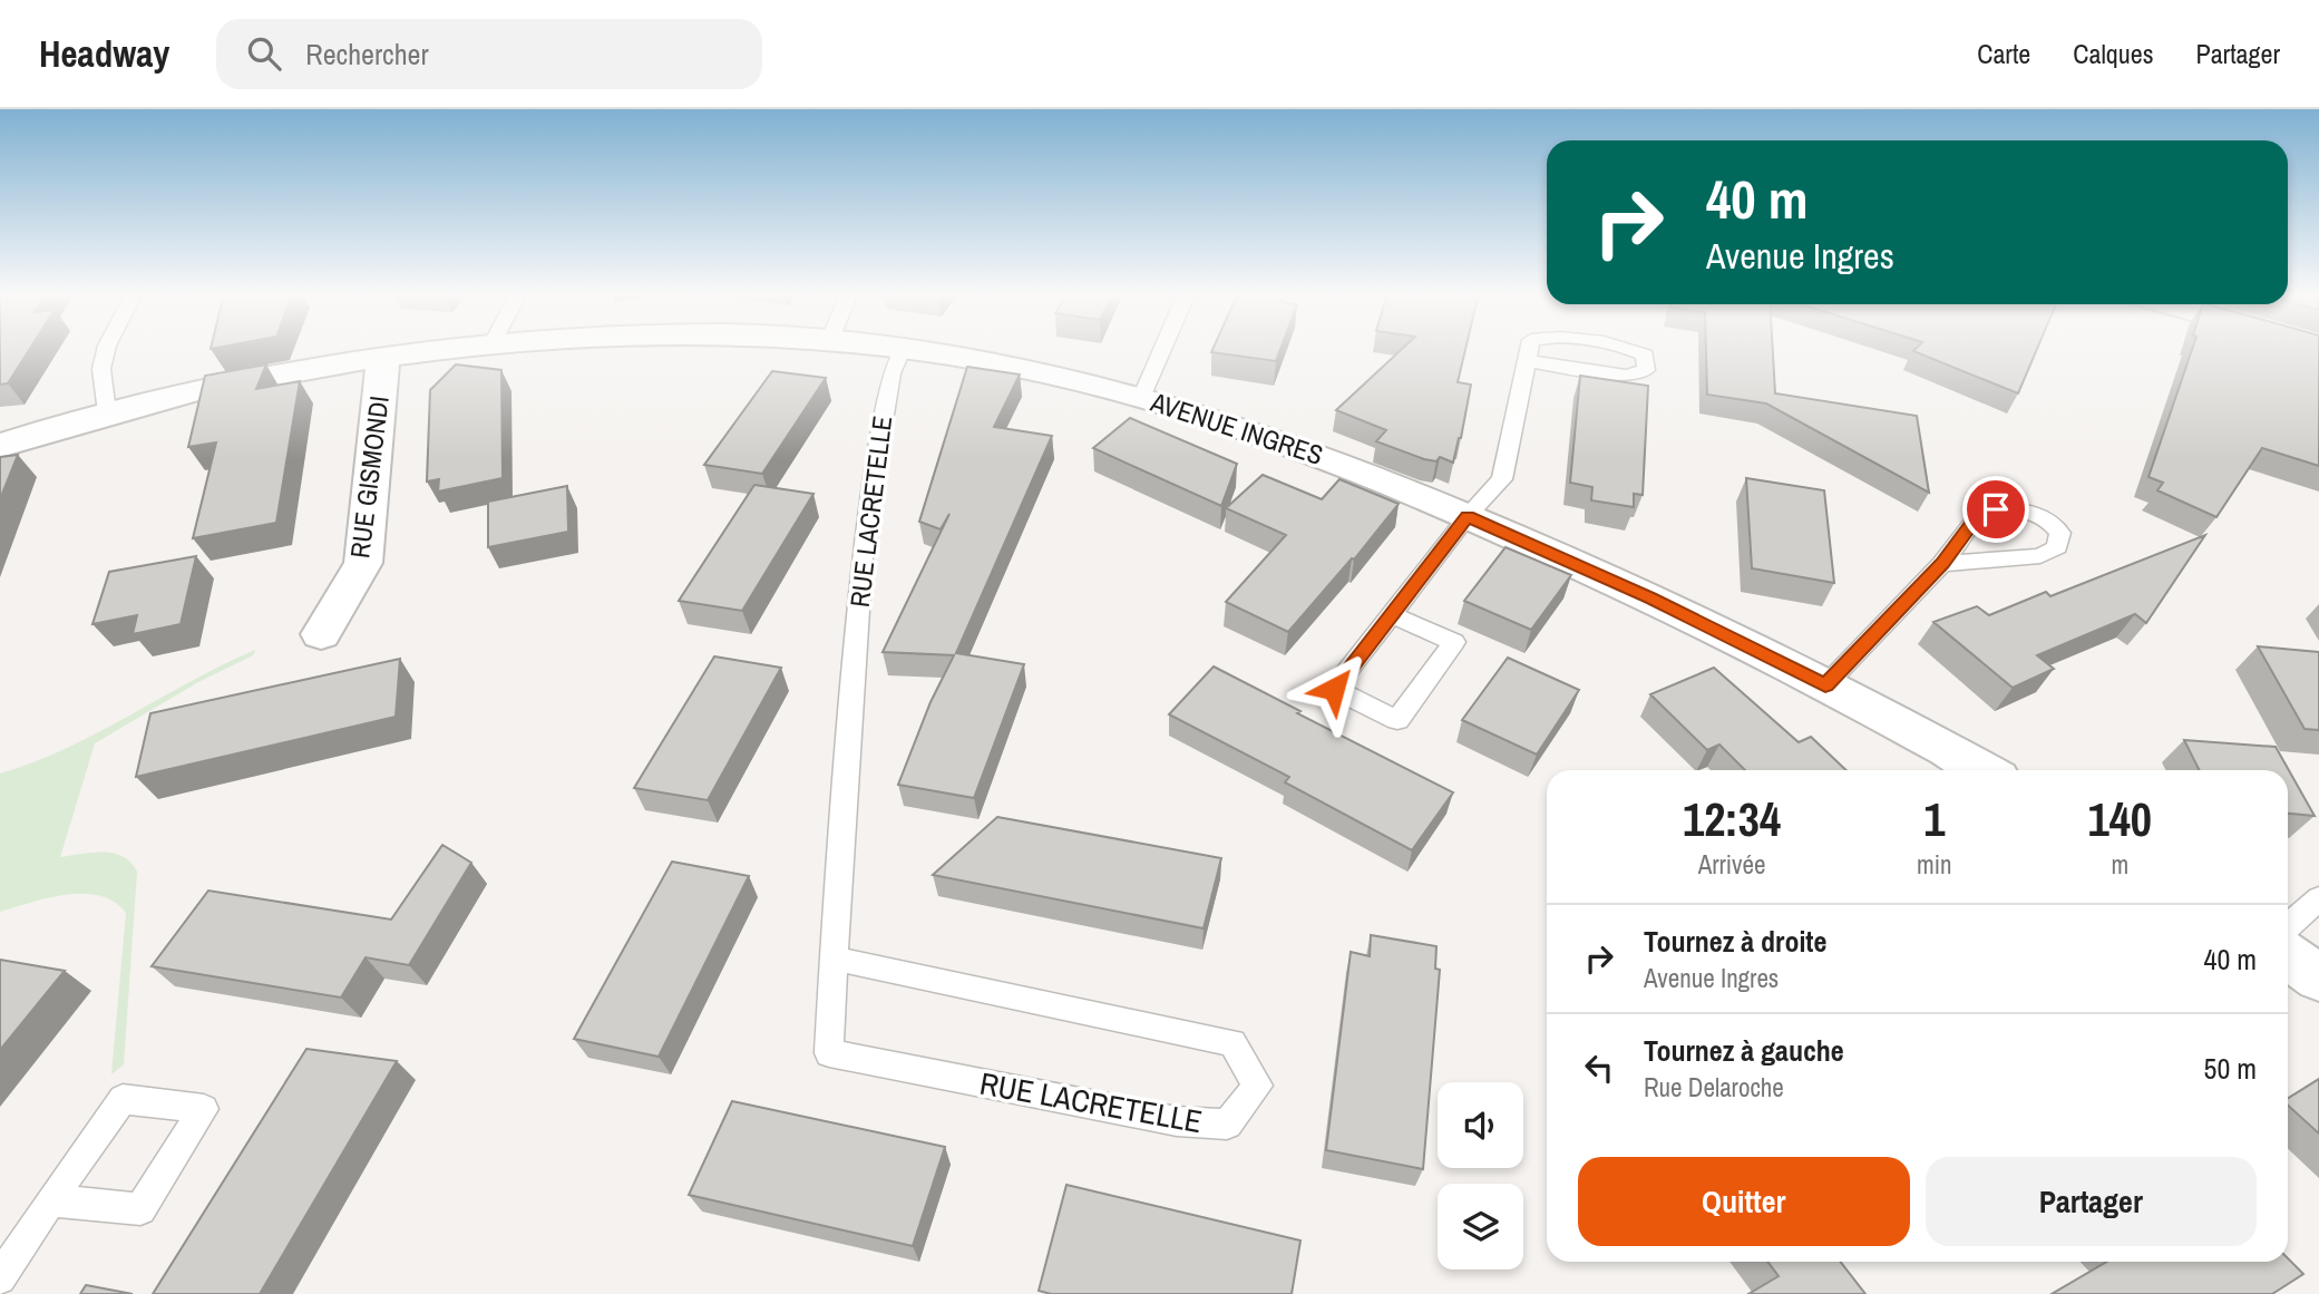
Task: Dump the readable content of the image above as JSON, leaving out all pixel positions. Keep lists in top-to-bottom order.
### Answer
{
  "streets": {
    "street": ["AVENUE INGRES", "RUE GISMONDI"],
    "lane": ["RUE LACRETELLE"]
  },
  "crossings": [
    ["AVENUE INGRES", "RUE GISMONDI"]
  ],
  "page": {
    "header": "Headway",
    "search": "Rechercher",
    "nav": ["Carte", "Calques", "Partager"],
    "turn": ["40 m", "Avenue Ingres"],
    "eta": [
      "12:34",
      "Arrivée",
      "1",
      "min",
      "140",
      "m"
    ],
    "list": [
      {
        "name": "Tournez à droite",
        "note": "Avenue Ingres",
        "value": "40 m"
      },
      {
        "name": "Tournez à gauche",
        "note": "Rue Delaroche",
        "value": "50 m"
      }
    ],
    "buttons": ["Quitter", "Partager"]
  }
}
